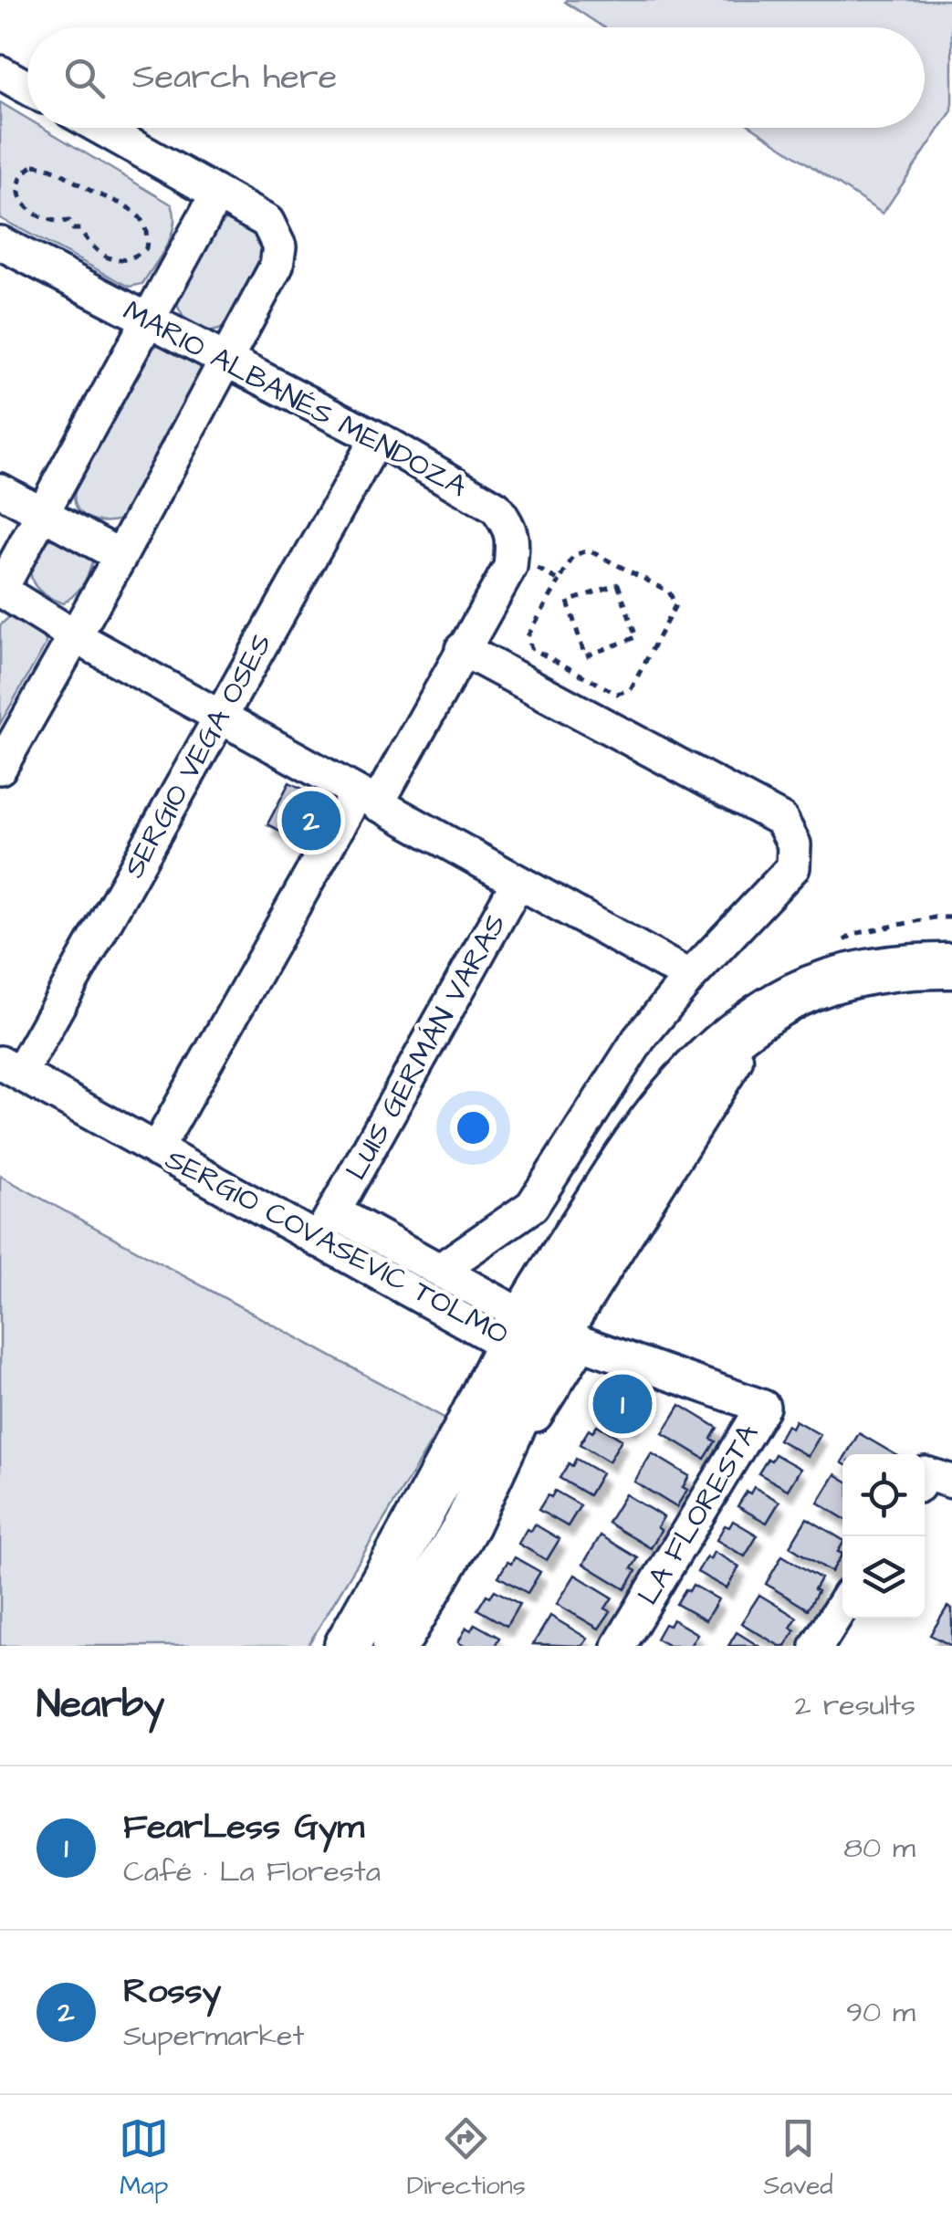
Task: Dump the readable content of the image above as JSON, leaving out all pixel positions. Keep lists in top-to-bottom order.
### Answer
{
  "streets": {
    "street": [
      "MARIO ALBANÉS MENDOZA",
      "SERGIO VEGA OSES",
      "LUIS GERMÁN VARAS",
      "SERGIO COVASEVIC TOLMO",
      "LA FLORESTA"
    ]
  },
  "crossings": [
    ["MARIO ALBANÉS MENDOZA", "SERGIO VEGA OSES"],
    ["SERGIO VEGA OSES", "SERGIO COVASEVIC TOLMO"],
    ["LUIS GERMÁN VARAS", "SERGIO COVASEVIC TOLMO"],
    ["SERGIO COVASEVIC TOLMO", "LA FLORESTA"]
  ],
  "page": {
    "search": "Search here",
    "pins": ["2", "1"],
    "heading": ["Nearby", "2 results"],
    "list": [
      {
        "mark": "1",
        "name": "FearLess Gym",
        "note": "Café · La Floresta",
        "value": "80 m"
      },
      {
        "mark": "2",
        "name": "Rossy",
        "note": "Supermarket",
        "value": "90 m"
      }
    ],
    "nav": ["Map", "Directions", "Saved"]
  }
}
